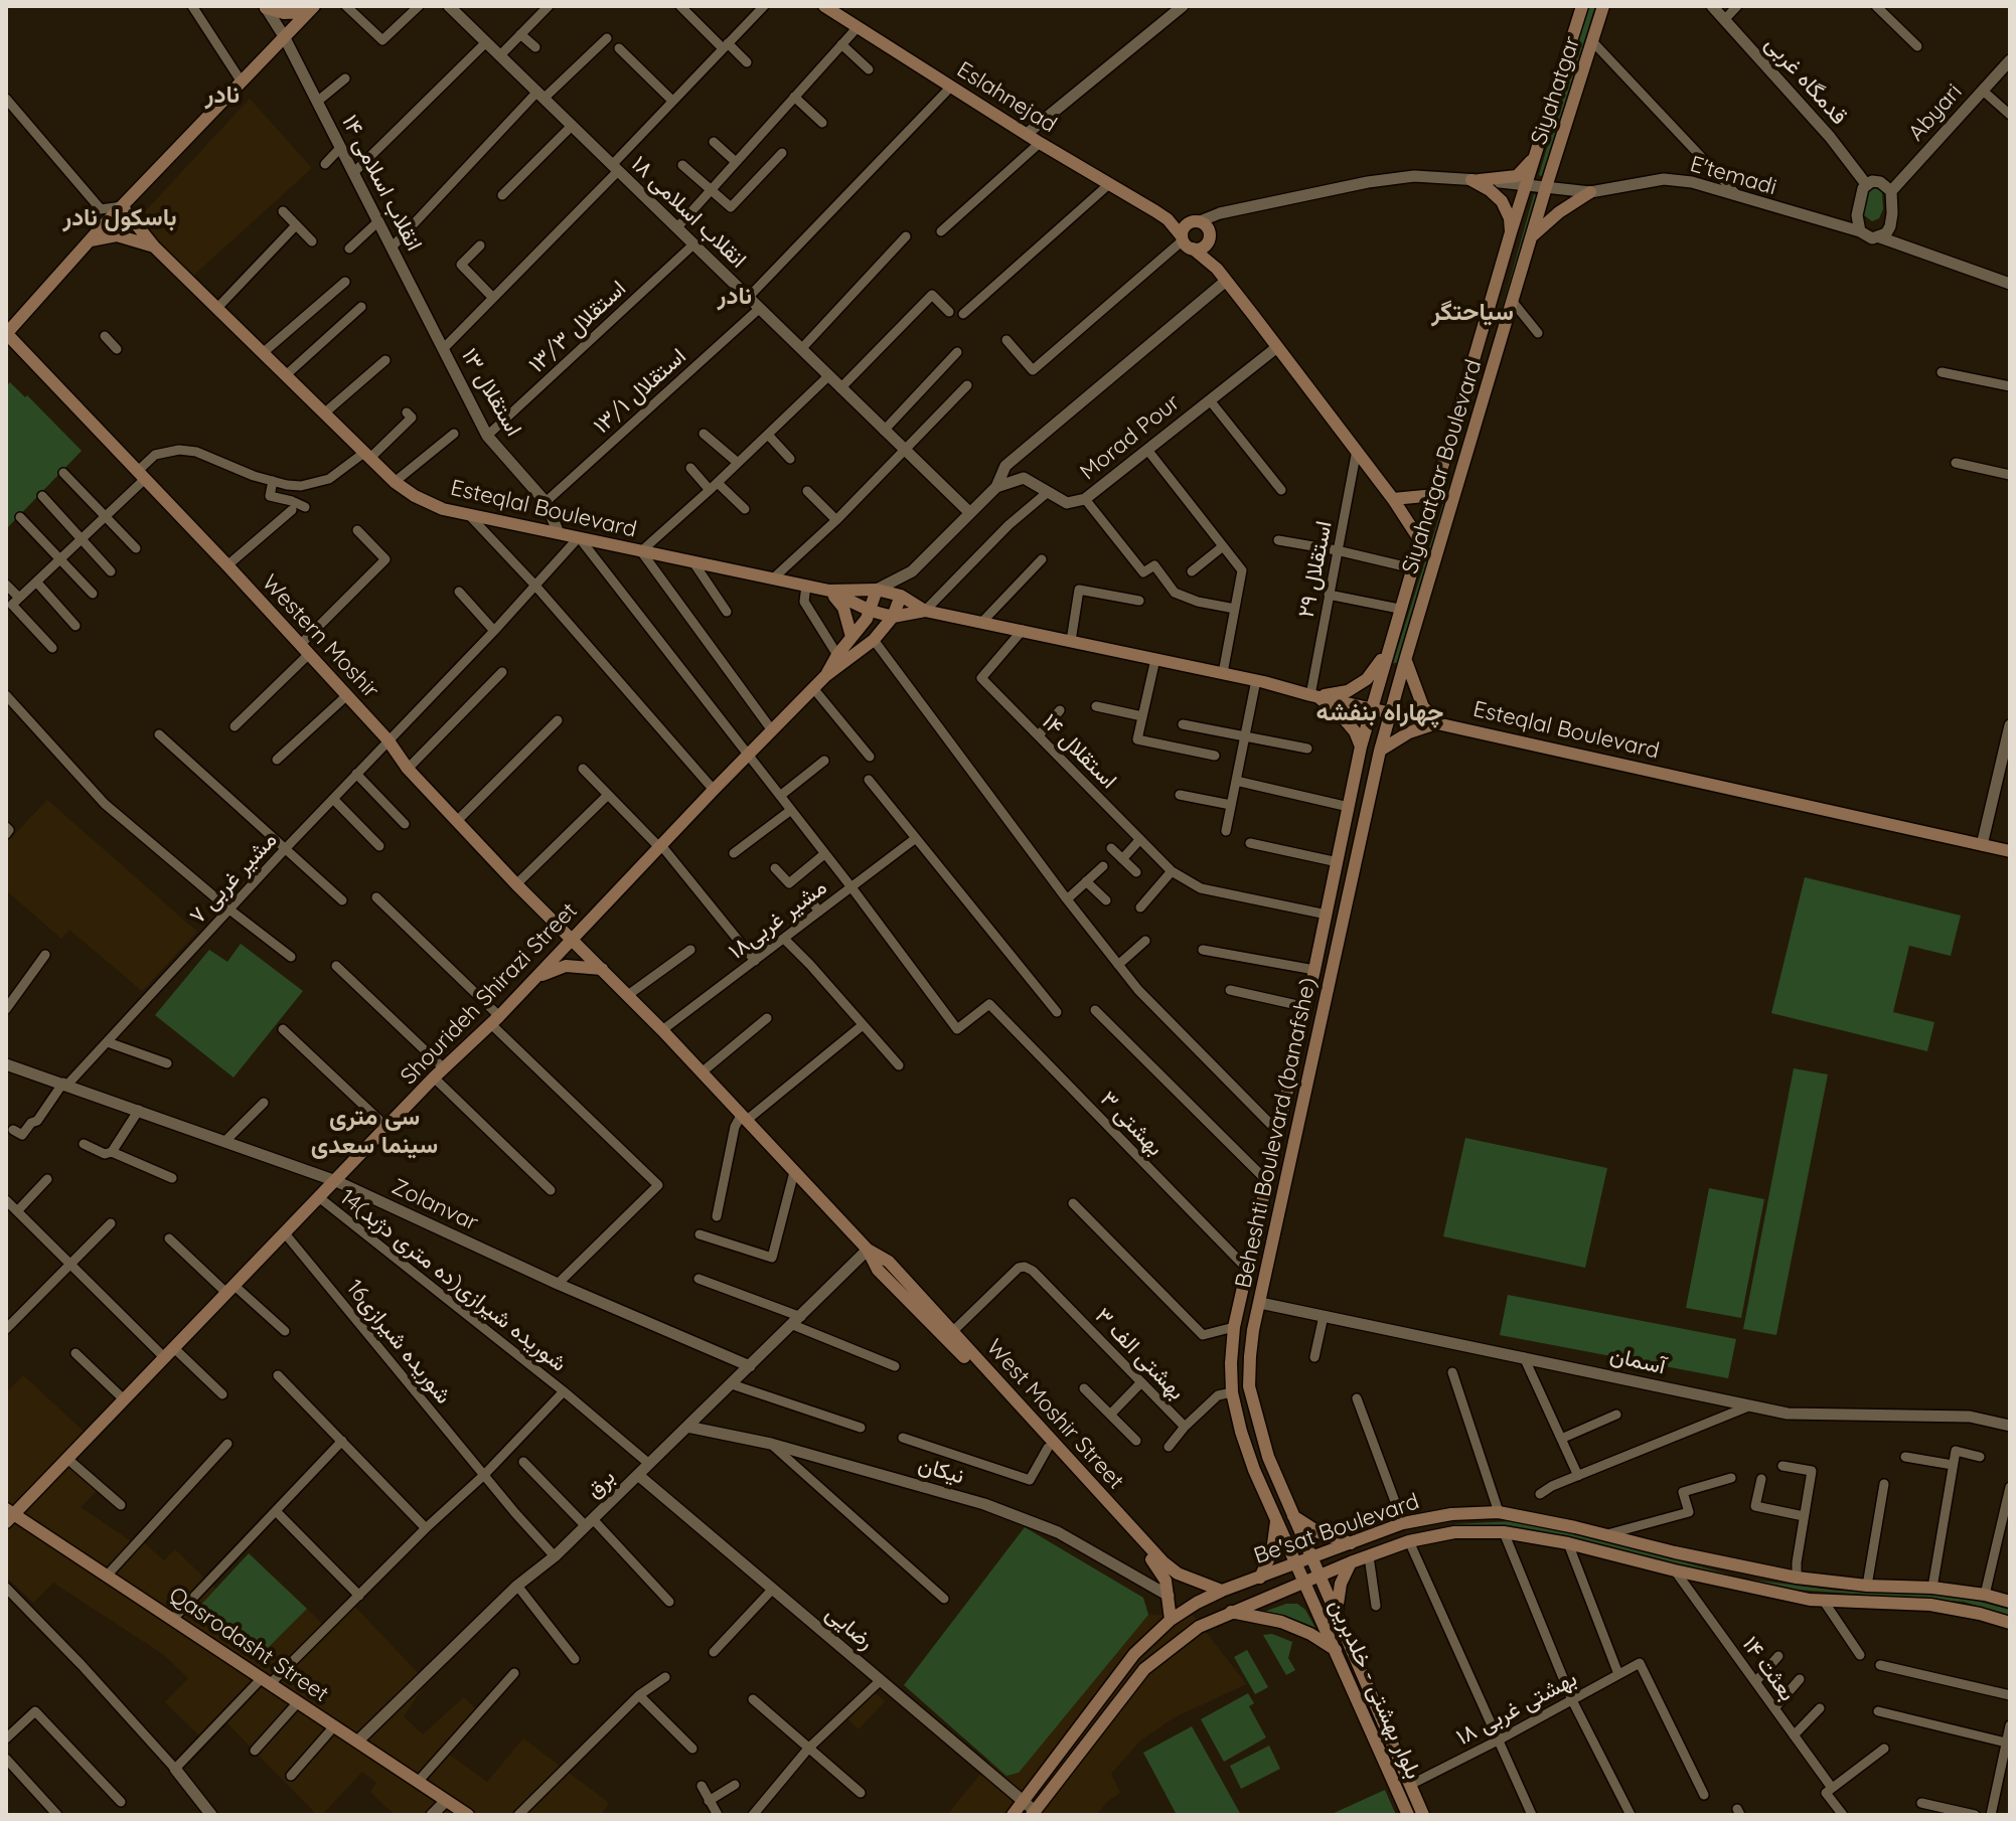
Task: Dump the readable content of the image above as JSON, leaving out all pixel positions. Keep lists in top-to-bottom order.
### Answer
{
  "streets": {
    "main road": [
      "Siyahatgar",
      "Eslahnejad",
      "Siyahatgar Boulevard",
      "Esteqlal Boulevard",
      "Western Moshir",
      "Shourideh Shirazi Street",
      "Beheshti Boulevard (banafshe)",
      "West Moshir Street",
      "Be'sat Boulevard",
      "Qasrodasht Street",
      "بلوار بهشتی - خلدبرین"
    ],
    "street": [
      "قدمگاه غربی",
      "Abyari",
      "E'temadi",
      "۱۴ انقلاب اسلامی",
      "۱۸ انقلاب اسلامی",
      "۱۳/۳ استقلال",
      "۱۳/۱ استقلال",
      "۱۳ استقلال",
      "Morad Pour",
      "۲۹ استقلال",
      "استقلال ۱۴",
      "مشیر غربی ۷",
      "مشیر غربی۱۸",
      "بهشتی ۳",
      "Zolanvar",
      "14شوریده شیرازی(ده متری دژبد)",
      "شوریده شیرازی16",
      "بهشتی الف ۳",
      "آسمان",
      "نیکان",
      "برق",
      "رضایی",
      "بعثت ۱۴",
      "بهشتی غربی ۱۸"
    ]
  },
  "crossings": [
    ["قدمگاه غربی", "Abyari"],
    ["قدمگاه غربی", "E'temadi"],
    ["Siyahatgar", "E'temadi"],
    ["Siyahatgar", "Siyahatgar Boulevard"],
    ["Abyari", "E'temadi"],
    ["E'temadi", "Siyahatgar Boulevard"],
    ["۱۴ انقلاب اسلامی", "۱۳ استقلال"],
    ["۱۸ انقلاب اسلامی", "۱۳/۳ استقلال"],
    ["۱۸ انقلاب اسلامی", "۱۳/۱ استقلال"],
    ["۱۳/۳ استقلال", "۱۳ استقلال"],
    ["۱۳/۱ استقلال", "۱۳ استقلال"],
    ["۱۳ استقلال", "Esteqlal Boulevard"],
    ["Siyahatgar Boulevard", "Esteqlal Boulevard"],
    ["Siyahatgar Boulevard", "Beheshti Boulevard (banafshe)"],
    ["Esteqlal Boulevard", "۲۹ استقلال"],
    ["Esteqlal Boulevard", "استقلال ۱۴"],
    ["Esteqlal Boulevard", "مشیر غربی ۷"],
    ["Esteqlal Boulevard", "Shourideh Shirazi Street"],
    ["Esteqlal Boulevard", "Beheshti Boulevard (banafshe)"],
    ["Esteqlal Boulevard", "بلوار بهشتی - خلدبرین"],
    ["Western Moshir", "مشیر غربی ۷"],
    ["Western Moshir", "Shourideh Shirazi Street"],
    ["Western Moshir", "West Moshir Street"],
    ["استقلال ۱۴", "بلوار بهشتی - خلدبرین"],
    ["مشیر غربی ۷", "Zolanvar"],
    ["مشیر غربی۱۸", "بهشتی ۳"],
    ["مشیر غربی۱۸", "West Moshir Street"],
    ["Shourideh Shirazi Street", "Zolanvar"],
    ["Shourideh Shirazi Street", "14شوریده شیرازی(ده متری دژبد)"],
    ["Shourideh Shirazi Street", "شوریده شیرازی16"],
    ["Shourideh Shirazi Street", "Qasrodasht Street"],
    ["بهشتی ۳", "بلوار بهشتی - خلدبرین"],
    ["Beheshti Boulevard (banafshe)", "آسمان"],
    ["Beheshti Boulevard (banafshe)", "Be'sat Boulevard"],
    ["Beheshti Boulevard (banafshe)", "بلوار بهشتی - خلدبرین"],
    ["Zolanvar", "برق"],
    ["14شوریده شیرازی(ده متری دژبد)", "برق"],
    ["شوریده شیرازی16", "برق"],
    ["بهشتی الف ۳", "West Moshir Street"],
    ["بهشتی الف ۳", "بلوار بهشتی - خلدبرین"],
    ["West Moshir Street", "نیکان"],
    ["West Moshir Street", "برق"],
    ["West Moshir Street", "Be'sat Boulevard"],
    ["نیکان", "برق"],
    ["برق", "رضایی"],
    ["برق", "Qasrodasht Street"],
    ["Be'sat Boulevard", "رضایی"],
    ["Be'sat Boulevard", "بعثت ۱۴"],
    ["Be'sat Boulevard", "بلوار بهشتی - خلدبرین"],
    ["بلوار بهشتی - خلدبرین", "بهشتی غربی ۱۸"]
  ],
  "districts": [
    "نادر",
    "باسکول نادر",
    "نادر",
    "سیاحتگر",
    "چهاراه بنفشه",
    "سی متری سینما سعدی"
  ]
}
